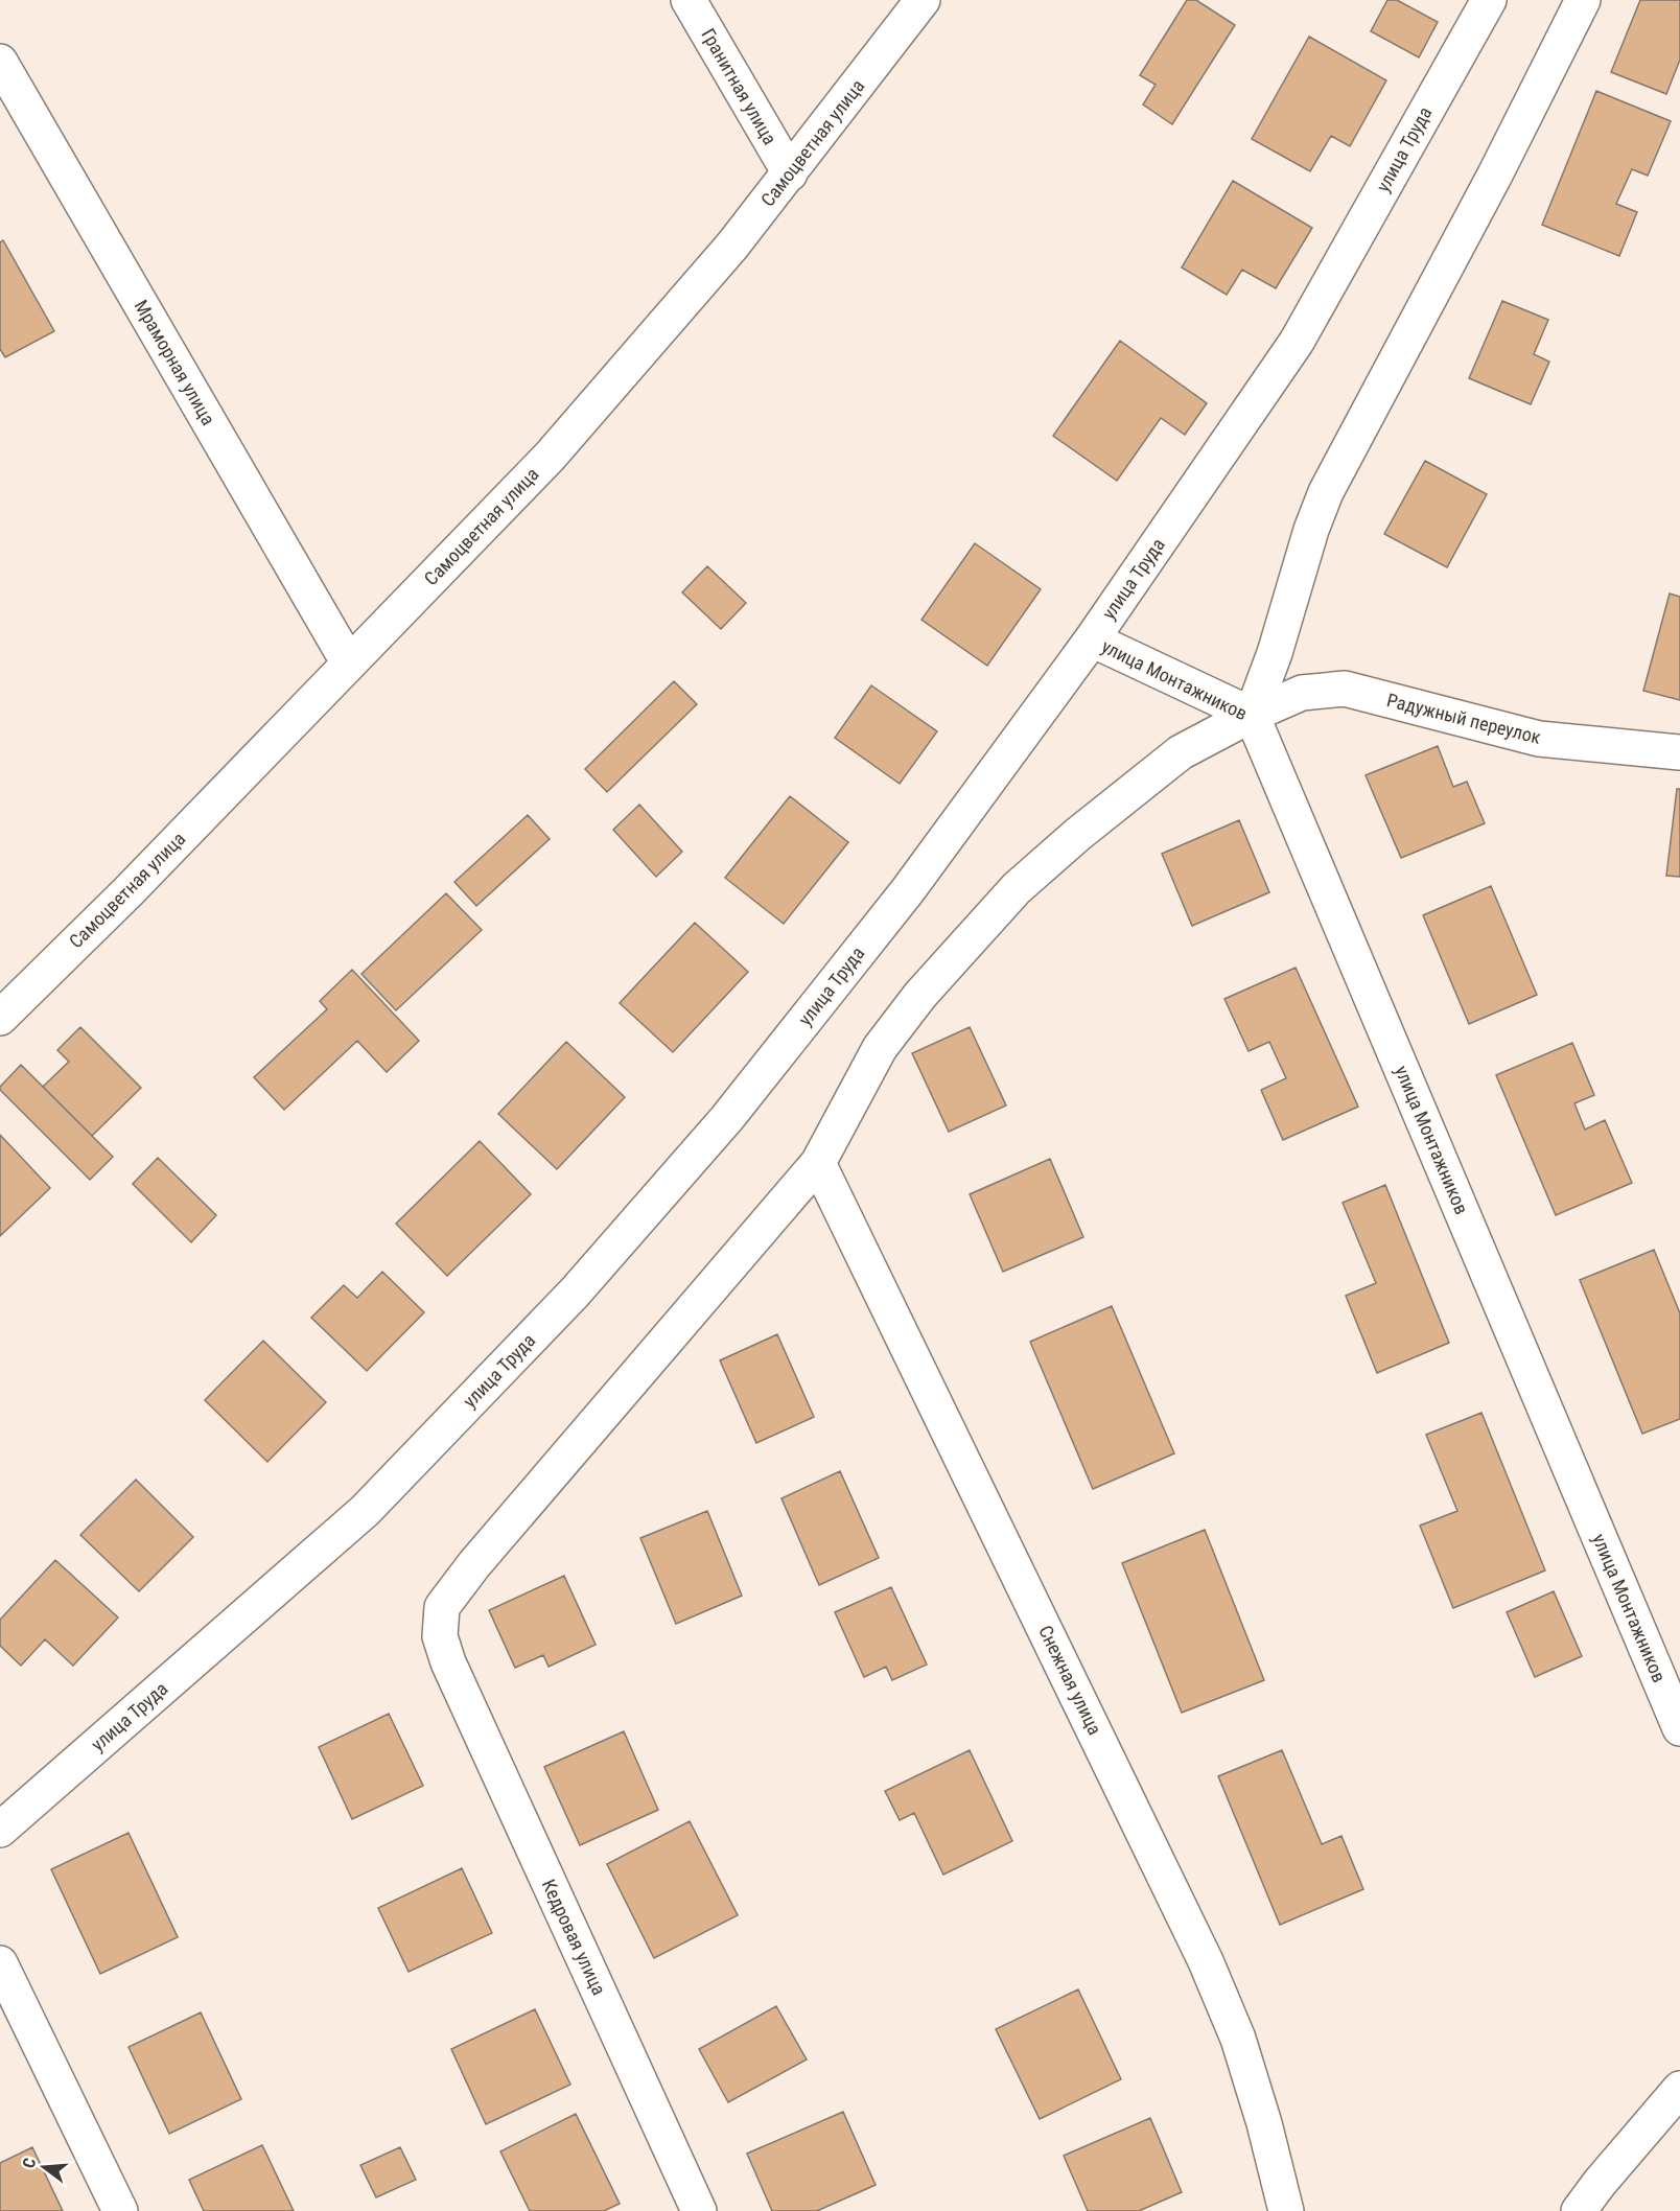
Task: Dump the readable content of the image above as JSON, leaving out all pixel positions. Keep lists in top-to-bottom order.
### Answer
{
  "streets": {
    "street": [
      "Гранитная улица",
      "Самоцветная улица",
      "улица Труда",
      "Мраморная улица",
      "улица Монтажников",
      "Радужный переулок",
      "Снежная улица",
      "Кедровая улица"
    ]
  },
  "crossings": [
    ["Гранитная улица", "Самоцветная улица"],
    ["Самоцветная улица", "Мраморная улица"],
    ["улица Труда", "улица Монтажников"],
    ["улица Монтажников", "Радужный переулок"],
    ["Снежная улица", "Кедровая улица"]
  ],
  "north": "left"
}
